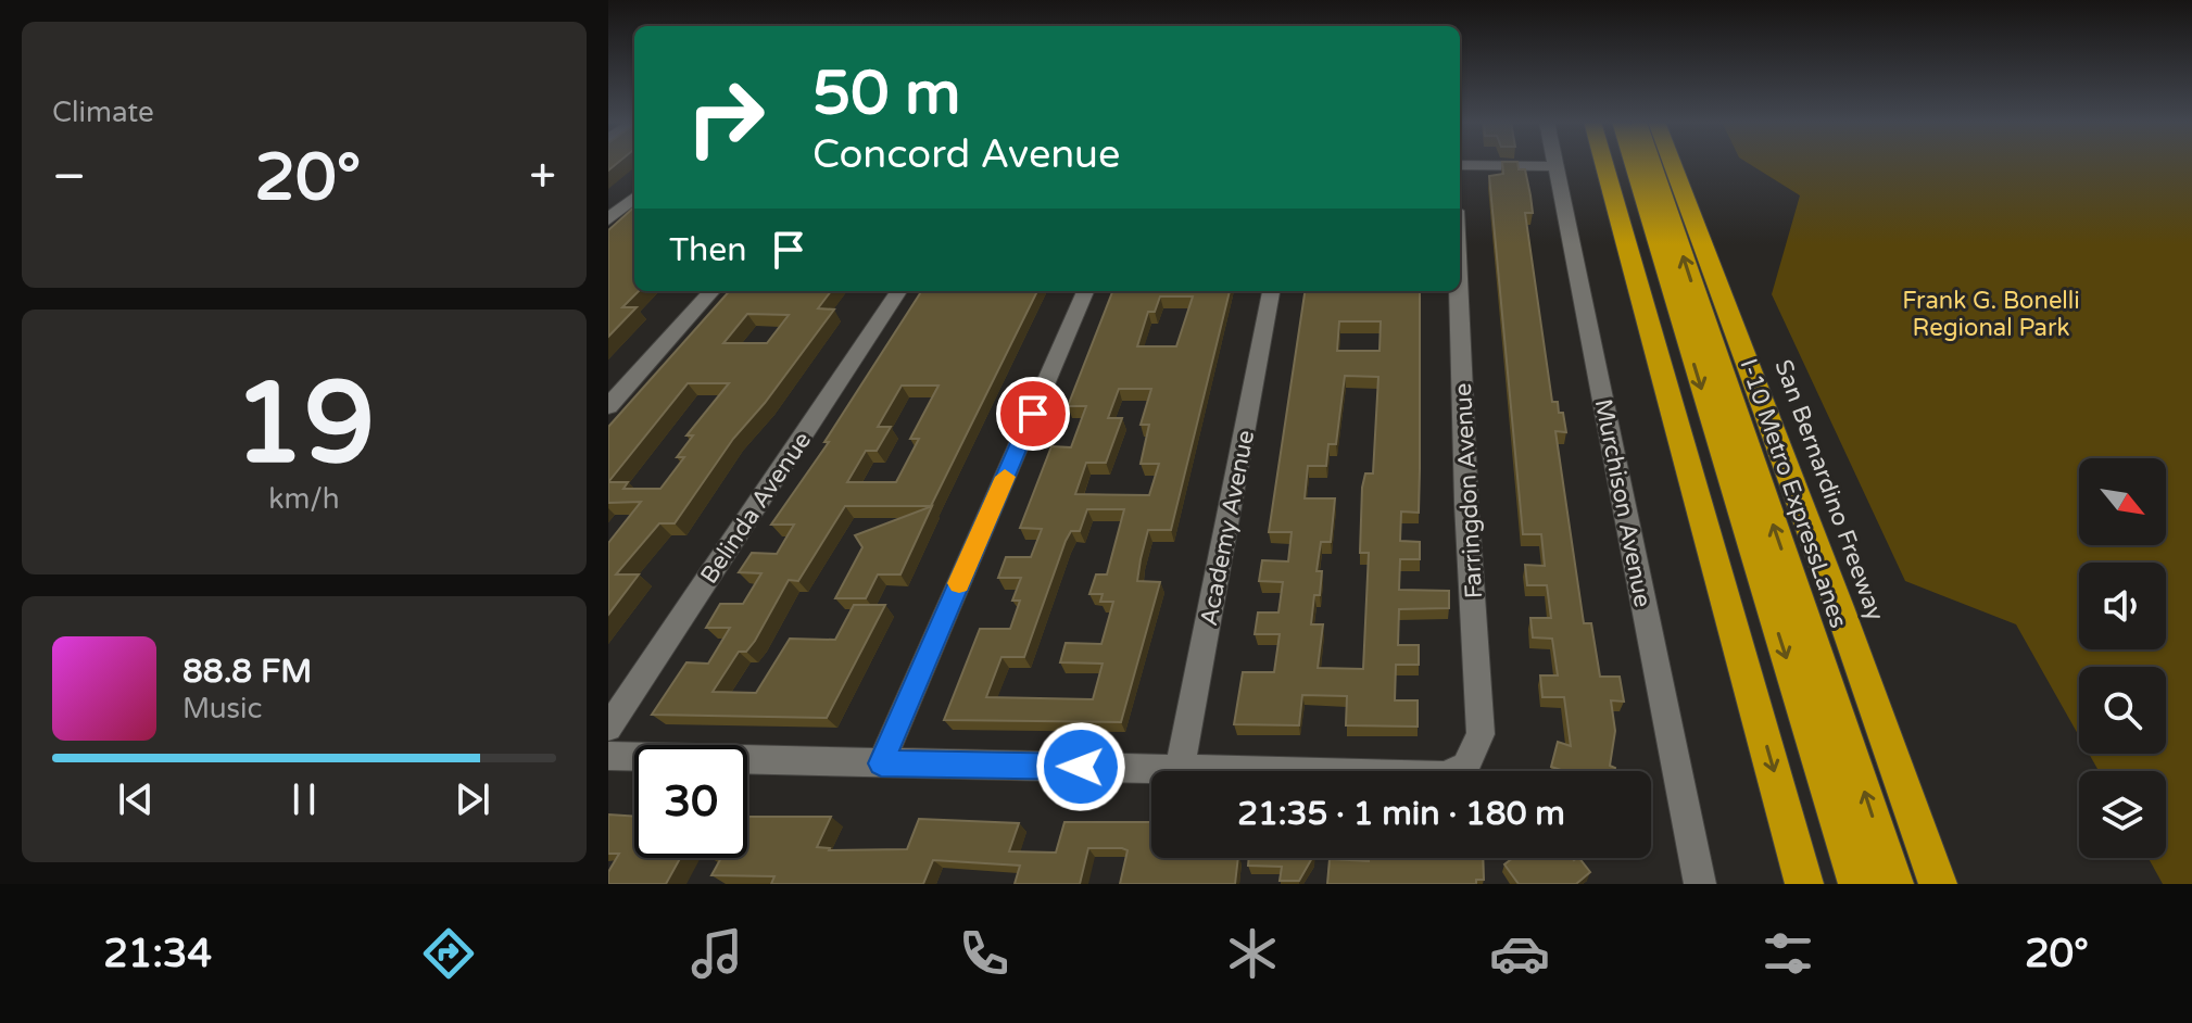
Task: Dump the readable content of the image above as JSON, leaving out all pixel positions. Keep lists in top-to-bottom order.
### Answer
{
  "streets": {
    "highway": ["San Bernardino Freeway", "I-10 Metro ExpressLanes"],
    "street": [
      "Farringdon Avenue",
      "Murchison Avenue",
      "Belinda Avenue",
      "Academy Avenue"
    ]
  },
  "crossings": [
    ["Farringdon Avenue", "Academy Avenue"]
  ],
  "parks": ["Frank G. Bonelli Regional Park"],
  "north": "bottom right",
  "page": {
    "tile": [
      "Climate",
      ["19", "km/h"]
    ],
    "turn": ["50 m", "Concord Avenue"],
    "heat": ["−", "20°", "+"],
    "then": "Then",
    "song": ["88.8 FM", "Music"],
    "limit": "30",
    "trip": "21:35 · 1 min · 180 m",
    "tabs": ["21:34", "20°"]
  }
}
